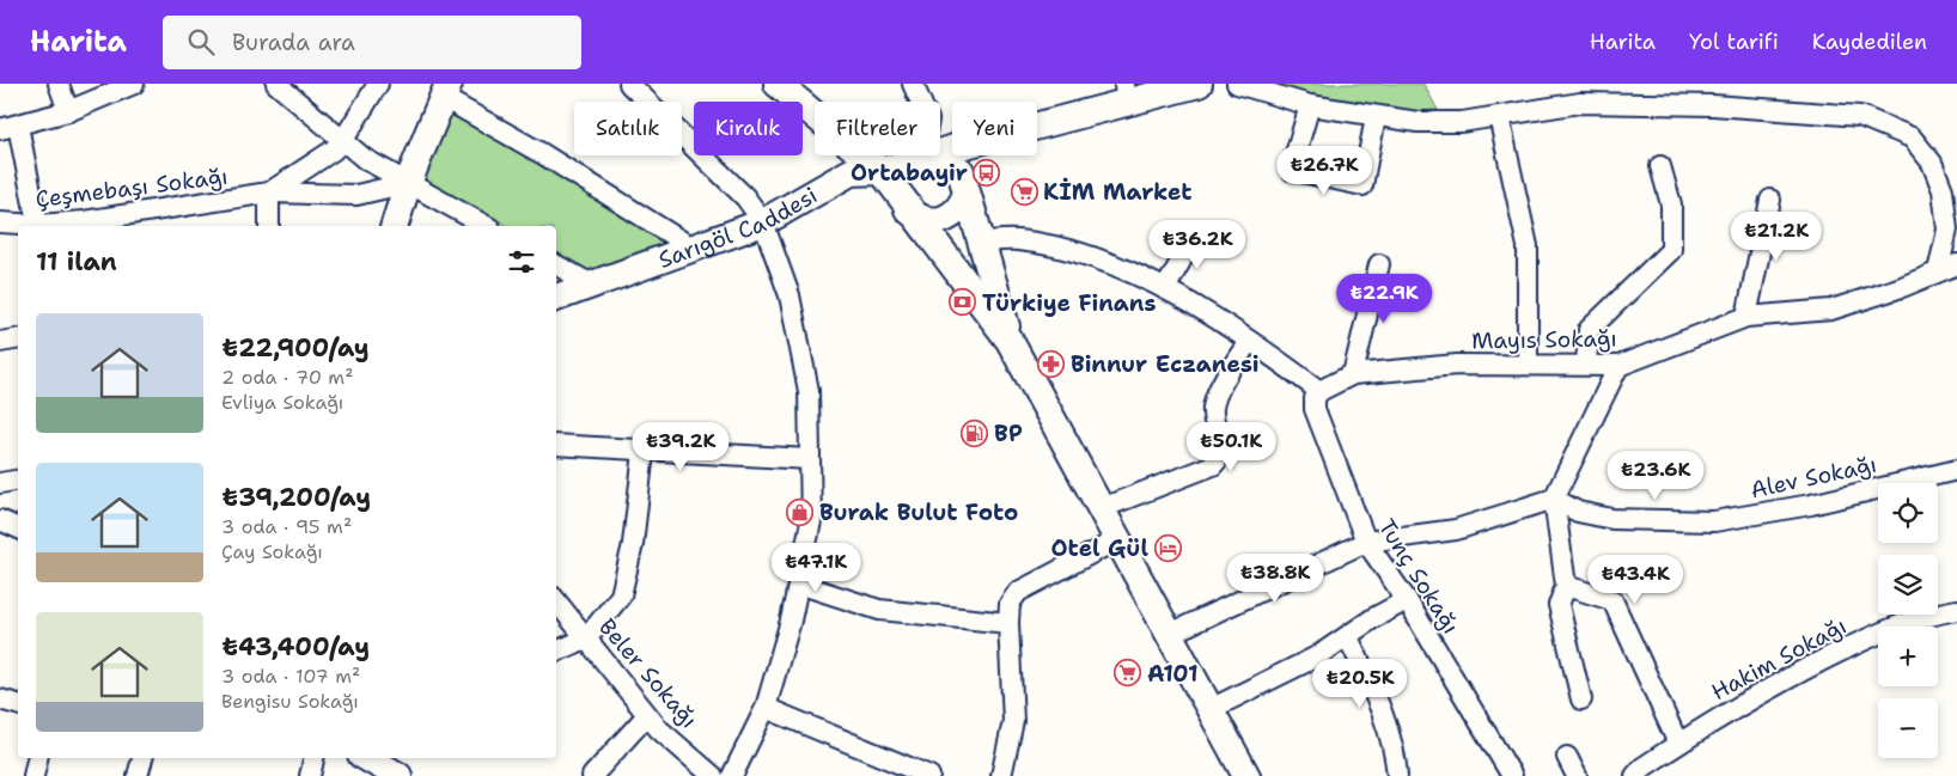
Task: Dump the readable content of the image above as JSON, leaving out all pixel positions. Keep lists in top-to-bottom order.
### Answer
{
  "streets": {
    "main road": ["Sarıgöl Caddesi"],
    "street": [
      "Çeşmebaşı Sokağı",
      "Mayıs Sokağı",
      "Alev Sokağı",
      "Tunç Sokağı",
      "Hakim Sokağı",
      "Beler Sokağı"
    ]
  },
  "crossings": [
    ["Mayıs Sokağı", "Tunç Sokağı"]
  ],
  "places": {
    "bus stop": ["Ortabayir"],
    "supermarket": ["KİM Market", "A101"],
    "bank": ["Türkiye Finans"],
    "pharmacy": ["Binnur Eczanesi"],
    "fuel station": ["BP"],
    "shop": ["Burak Bulut Foto"],
    "hotel": ["Otel Gül"]
  },
  "page": {
    "header": "Harita",
    "search": "Burada ara",
    "nav": ["Harita", "Yol tarifi", "Kaydedilen"],
    "chip": [
      "Satılık",
      "Kiralık",
      "Filtreler",
      "Yeni"
    ],
    "price": [
      "₺26.7K",
      "₺21.2K",
      "₺36.2K",
      "₺22.9K",
      "₺39.2K",
      "₺50.1K",
      "₺23.6K",
      "₺47.1K",
      "₺38.8K",
      "₺43.4K",
      "₺20.5K"
    ],
    "heading": "11 ilan",
    "list": [
      {
        "name": "₺22,900/ay",
        "note": "2 oda · 70 m² · Evliya Sokağı"
      },
      {
        "name": "₺39,200/ay",
        "note": "3 oda · 95 m² · Çay Sokağı"
      },
      {
        "name": "₺43,400/ay",
        "note": "3 oda · 107 m² · Bengisu Sokağı"
      }
    ],
    "map_buttons": ["+", "−"]
  }
}
